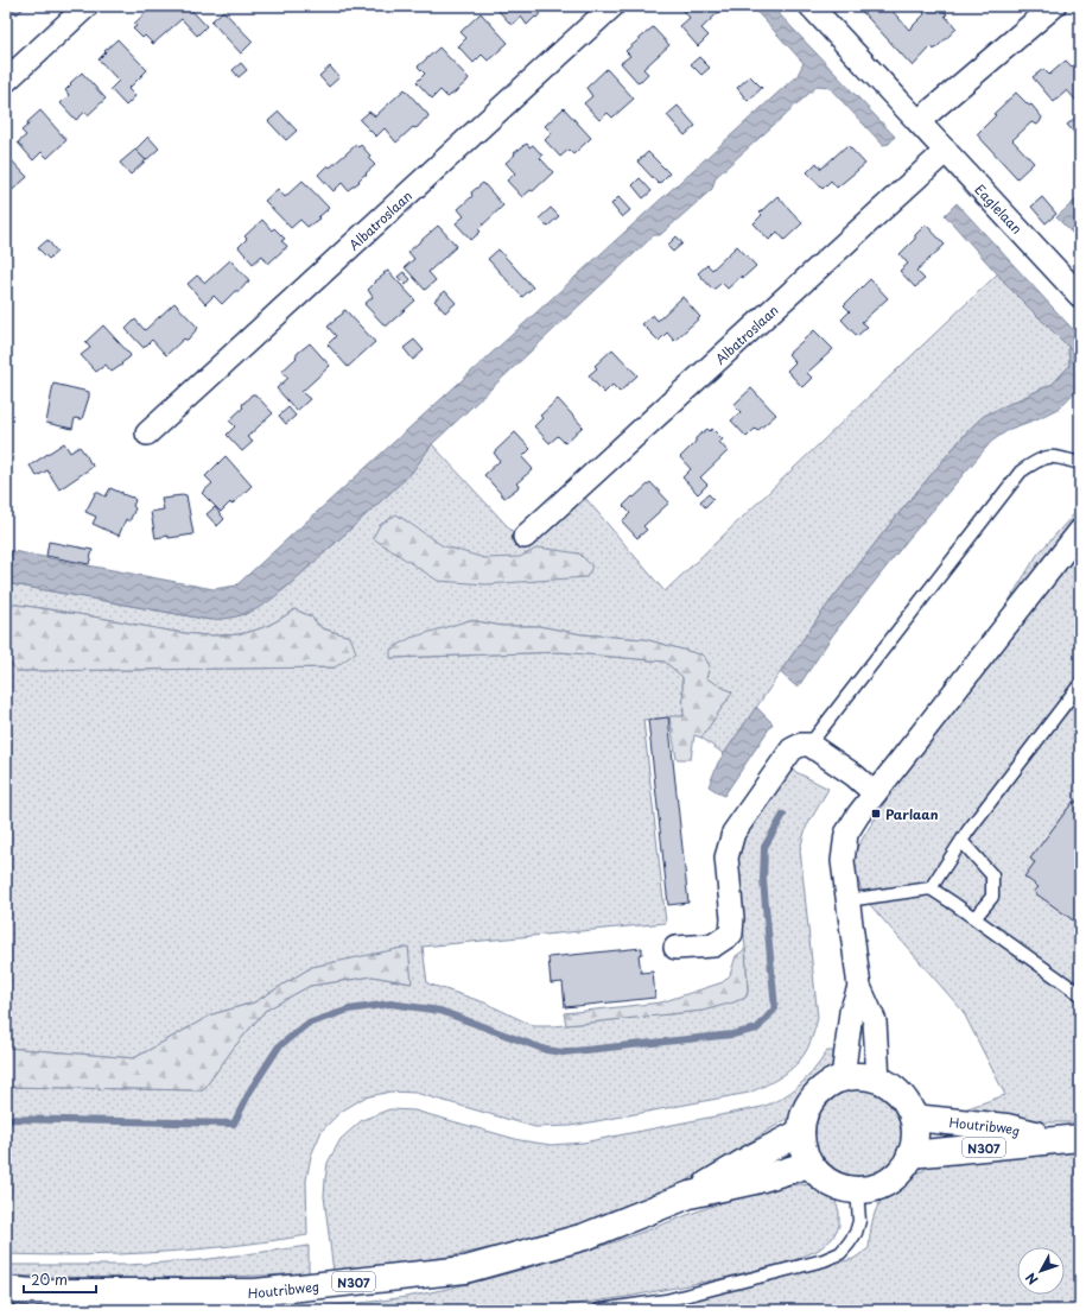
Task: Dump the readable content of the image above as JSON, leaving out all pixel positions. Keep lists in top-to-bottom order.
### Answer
{
  "streets": {
    "main road": ["Houtribweg", "N307"],
    "street": ["Eaglelaan", "Albatroslaan"]
  },
  "crossings": [
    ["Eaglelaan", "Albatroslaan"]
  ],
  "places": {
    "transit": ["Parlaan"]
  },
  "scale_bar": "20 m",
  "north": "bottom left"
}
